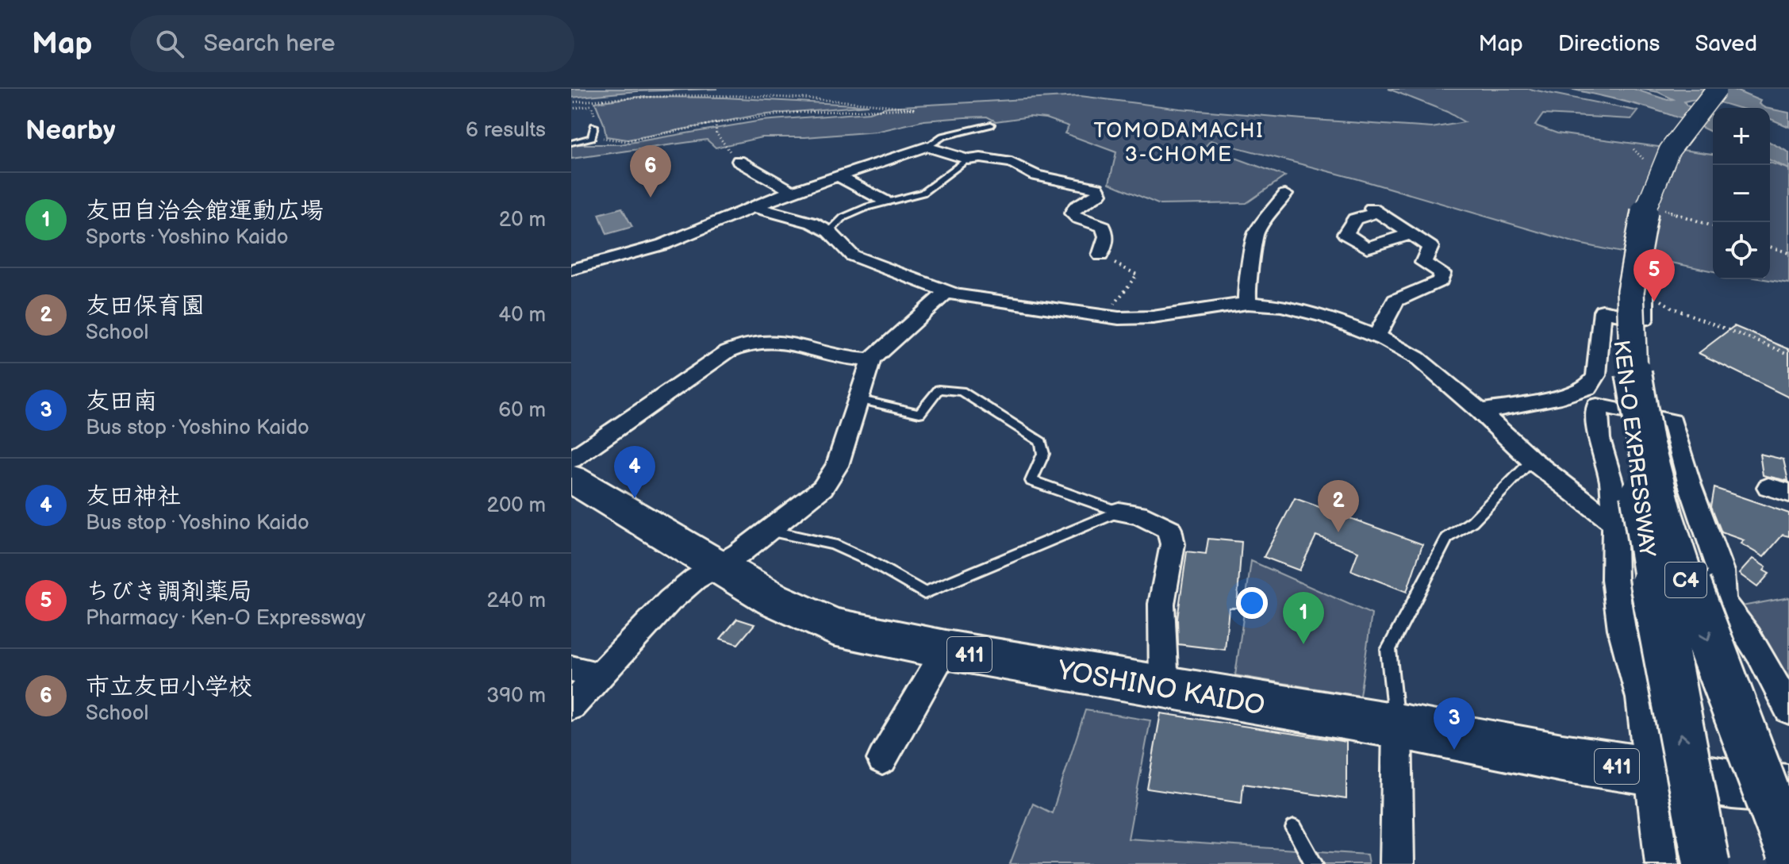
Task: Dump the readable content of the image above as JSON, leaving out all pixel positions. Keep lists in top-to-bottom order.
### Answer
{
  "streets": {
    "highway": [
      "KEN-O EXPRESSWAY",
      "C4",
      "411",
      "YOSHINO KAIDO"
    ]
  },
  "districts": ["TOMODAMACHI 3-CHOME"],
  "page": {
    "header": "Map",
    "search": "Search here",
    "nav": ["Map", "Directions", "Saved"],
    "heading": ["Nearby", "6 results"],
    "map_buttons": ["+", "−"],
    "pins": [
      "6",
      "5",
      "4",
      "2",
      "1",
      "3"
    ],
    "list": [
      {
        "mark": "1",
        "name": "友田自治会館運動広場",
        "note": "Sports · Yoshino Kaido",
        "value": "20 m"
      },
      {
        "mark": "2",
        "name": "友田保育園",
        "note": "School",
        "value": "40 m"
      },
      {
        "mark": "3",
        "name": "友田南",
        "note": "Bus stop · Yoshino Kaido",
        "value": "60 m"
      },
      {
        "mark": "4",
        "name": "友田神社",
        "note": "Bus stop · Yoshino Kaido",
        "value": "200 m"
      },
      {
        "mark": "5",
        "name": "ちびき調剤薬局",
        "note": "Pharmacy · Ken-O Expressway",
        "value": "240 m"
      },
      {
        "mark": "6",
        "name": "市立友田小学校",
        "note": "School",
        "value": "390 m"
      }
    ]
  }
}
